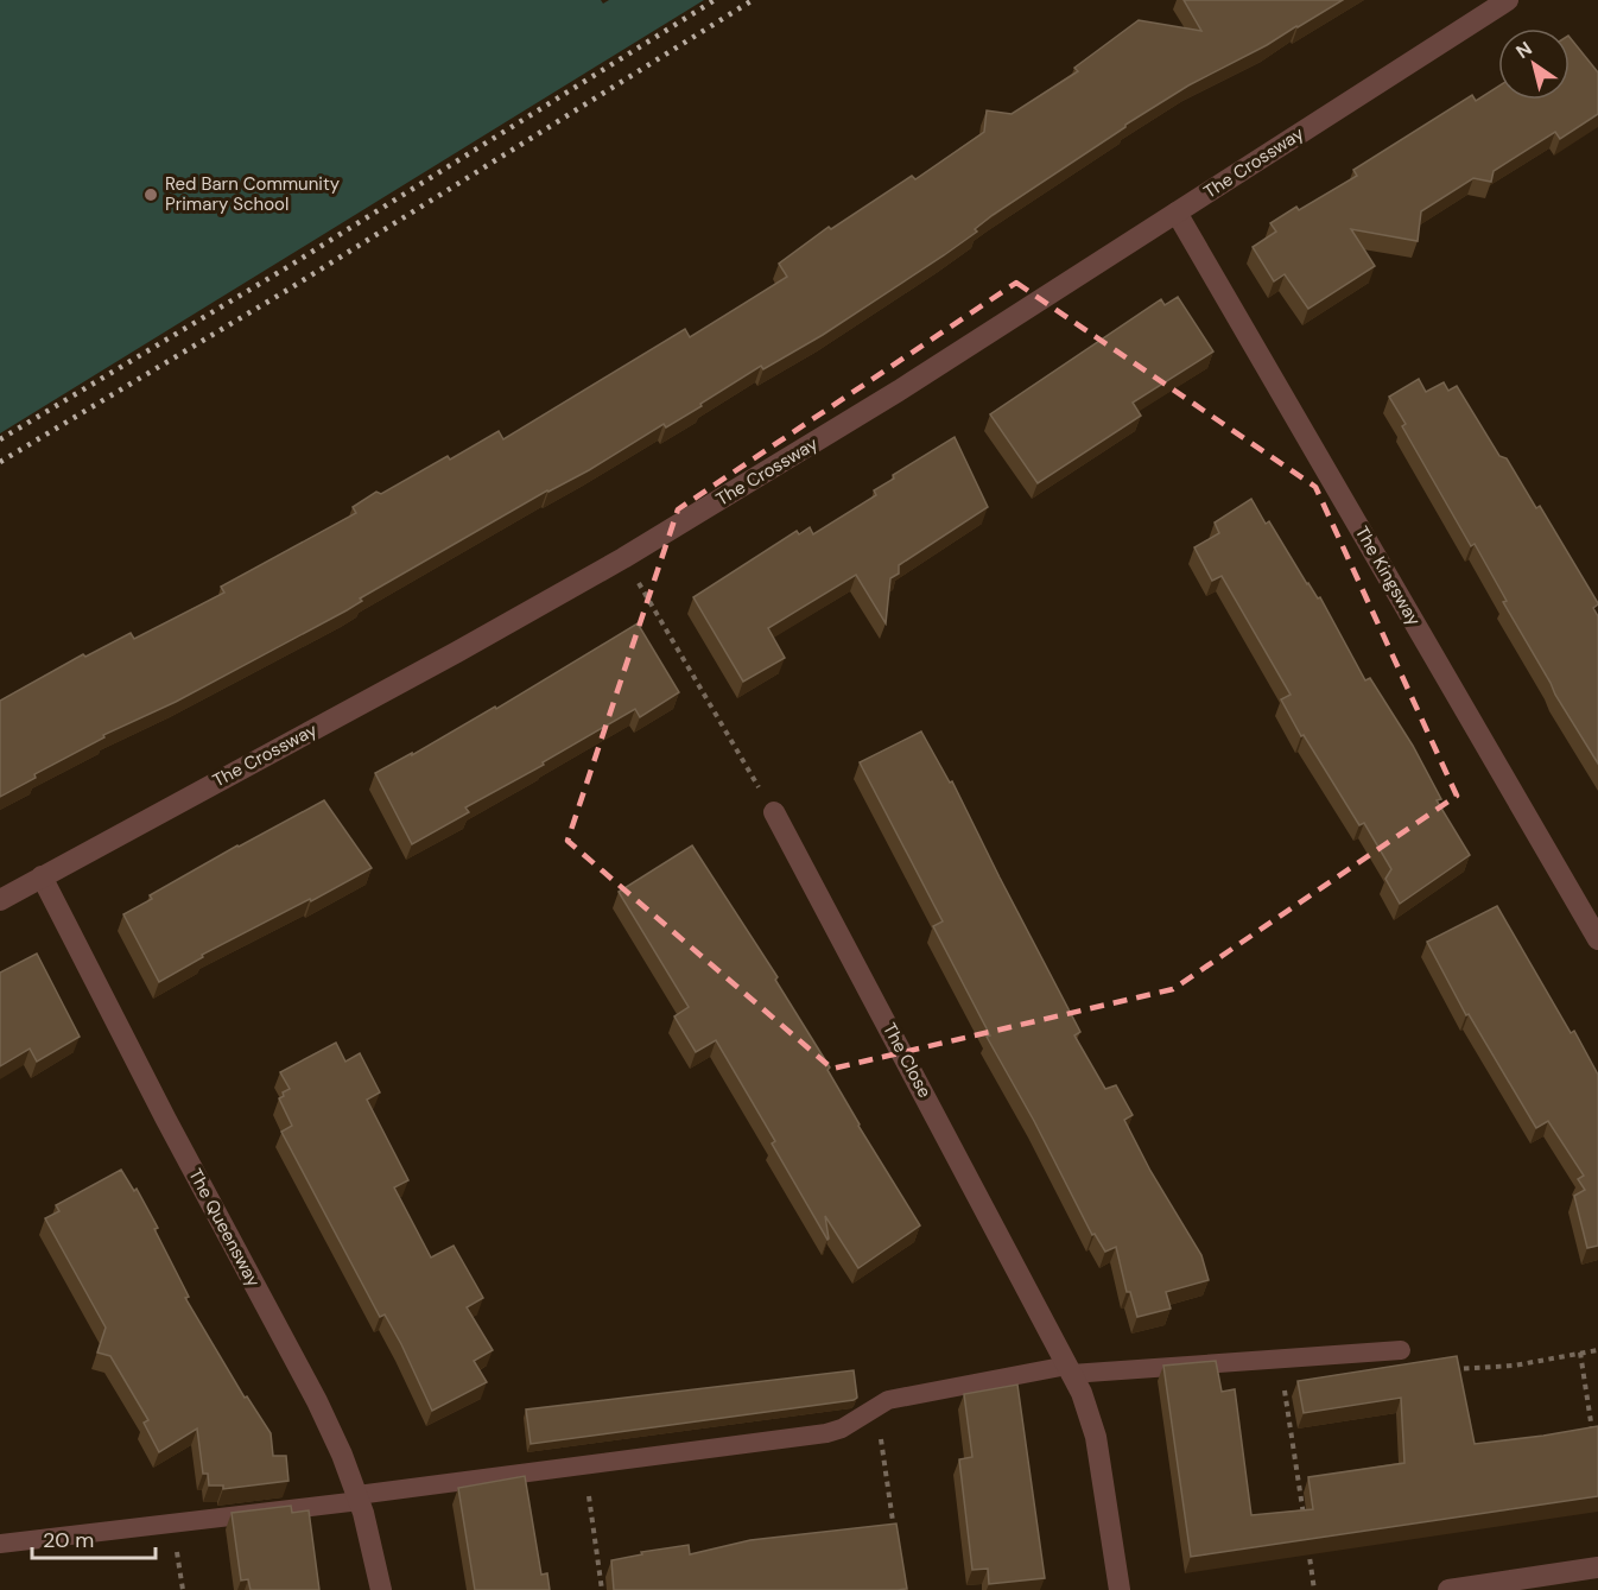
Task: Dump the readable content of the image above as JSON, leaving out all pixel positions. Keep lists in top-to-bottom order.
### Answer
{
  "streets": {
    "street": [
      "The Crossway",
      "The Kingsway",
      "The Close",
      "The Queensway"
    ]
  },
  "crossings": [
    ["The Crossway", "The Kingsway"],
    ["The Crossway", "The Queensway"]
  ],
  "places": ["Red Barn Community Primary School"],
  "scale_bar": "20 m",
  "north": "top left"
}
